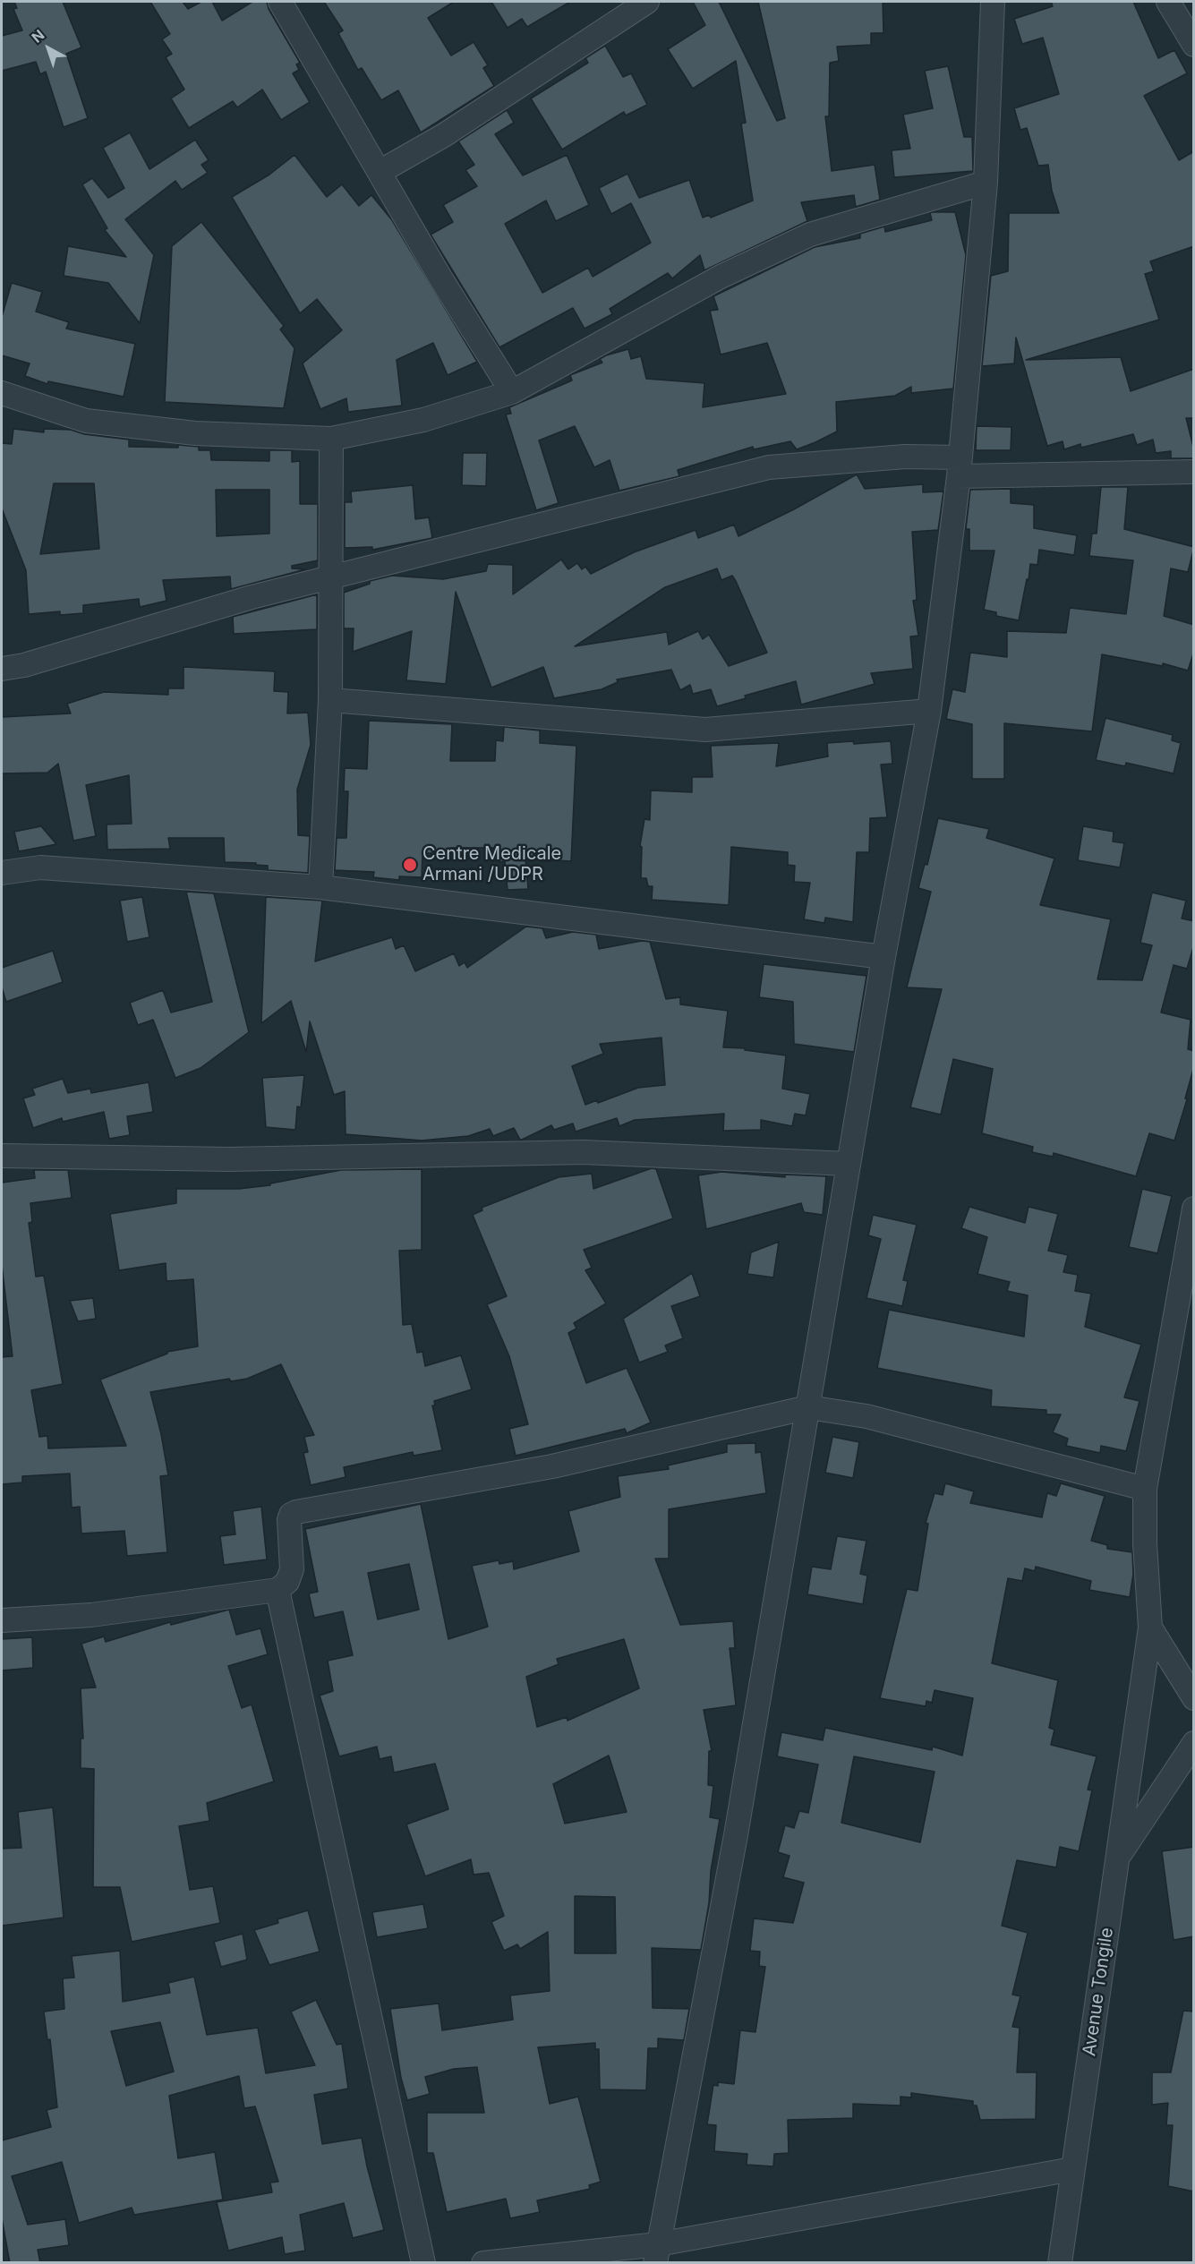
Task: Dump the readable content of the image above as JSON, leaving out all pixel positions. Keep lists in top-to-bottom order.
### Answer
{
  "streets": {
    "street": ["Avenue Tongile"]
  },
  "places": ["Centre Medicale Armani /UDPR"],
  "north": "top left"
}
